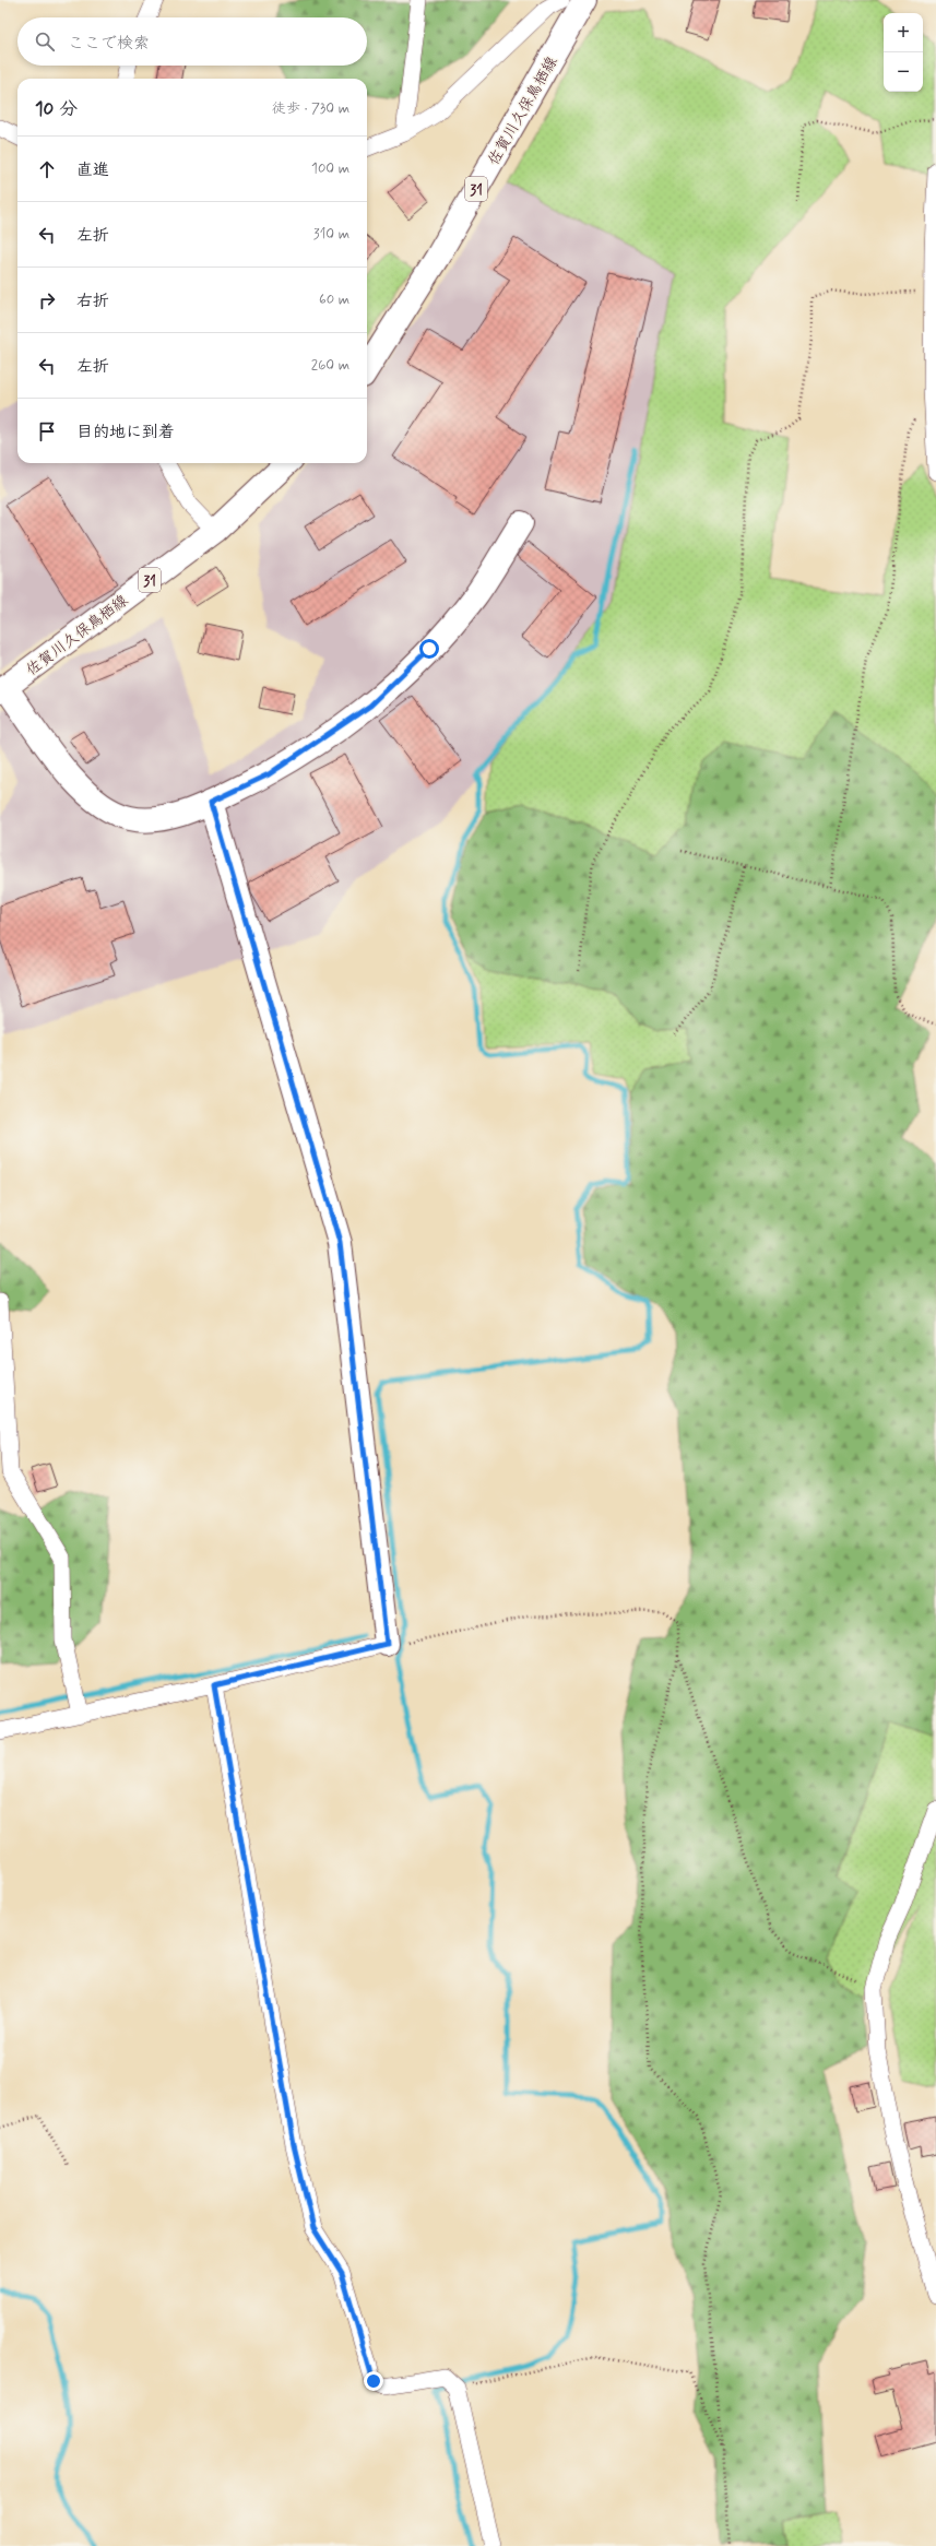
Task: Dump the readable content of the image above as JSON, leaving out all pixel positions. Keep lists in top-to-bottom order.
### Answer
{
  "streets": {
    "street": ["佐賀川久保鳥栖線", "31"]
  },
  "page": {
    "map_buttons": ["+", "−"],
    "search": "ここで検索",
    "heading": ["10 分", "徒歩 · 730 m"],
    "list": [
      ["直進", "100 m"],
      ["左折", "310 m"],
      ["右折", "60 m"],
      ["左折", "260 m"],
      "目的地に到着"
    ]
  }
}
